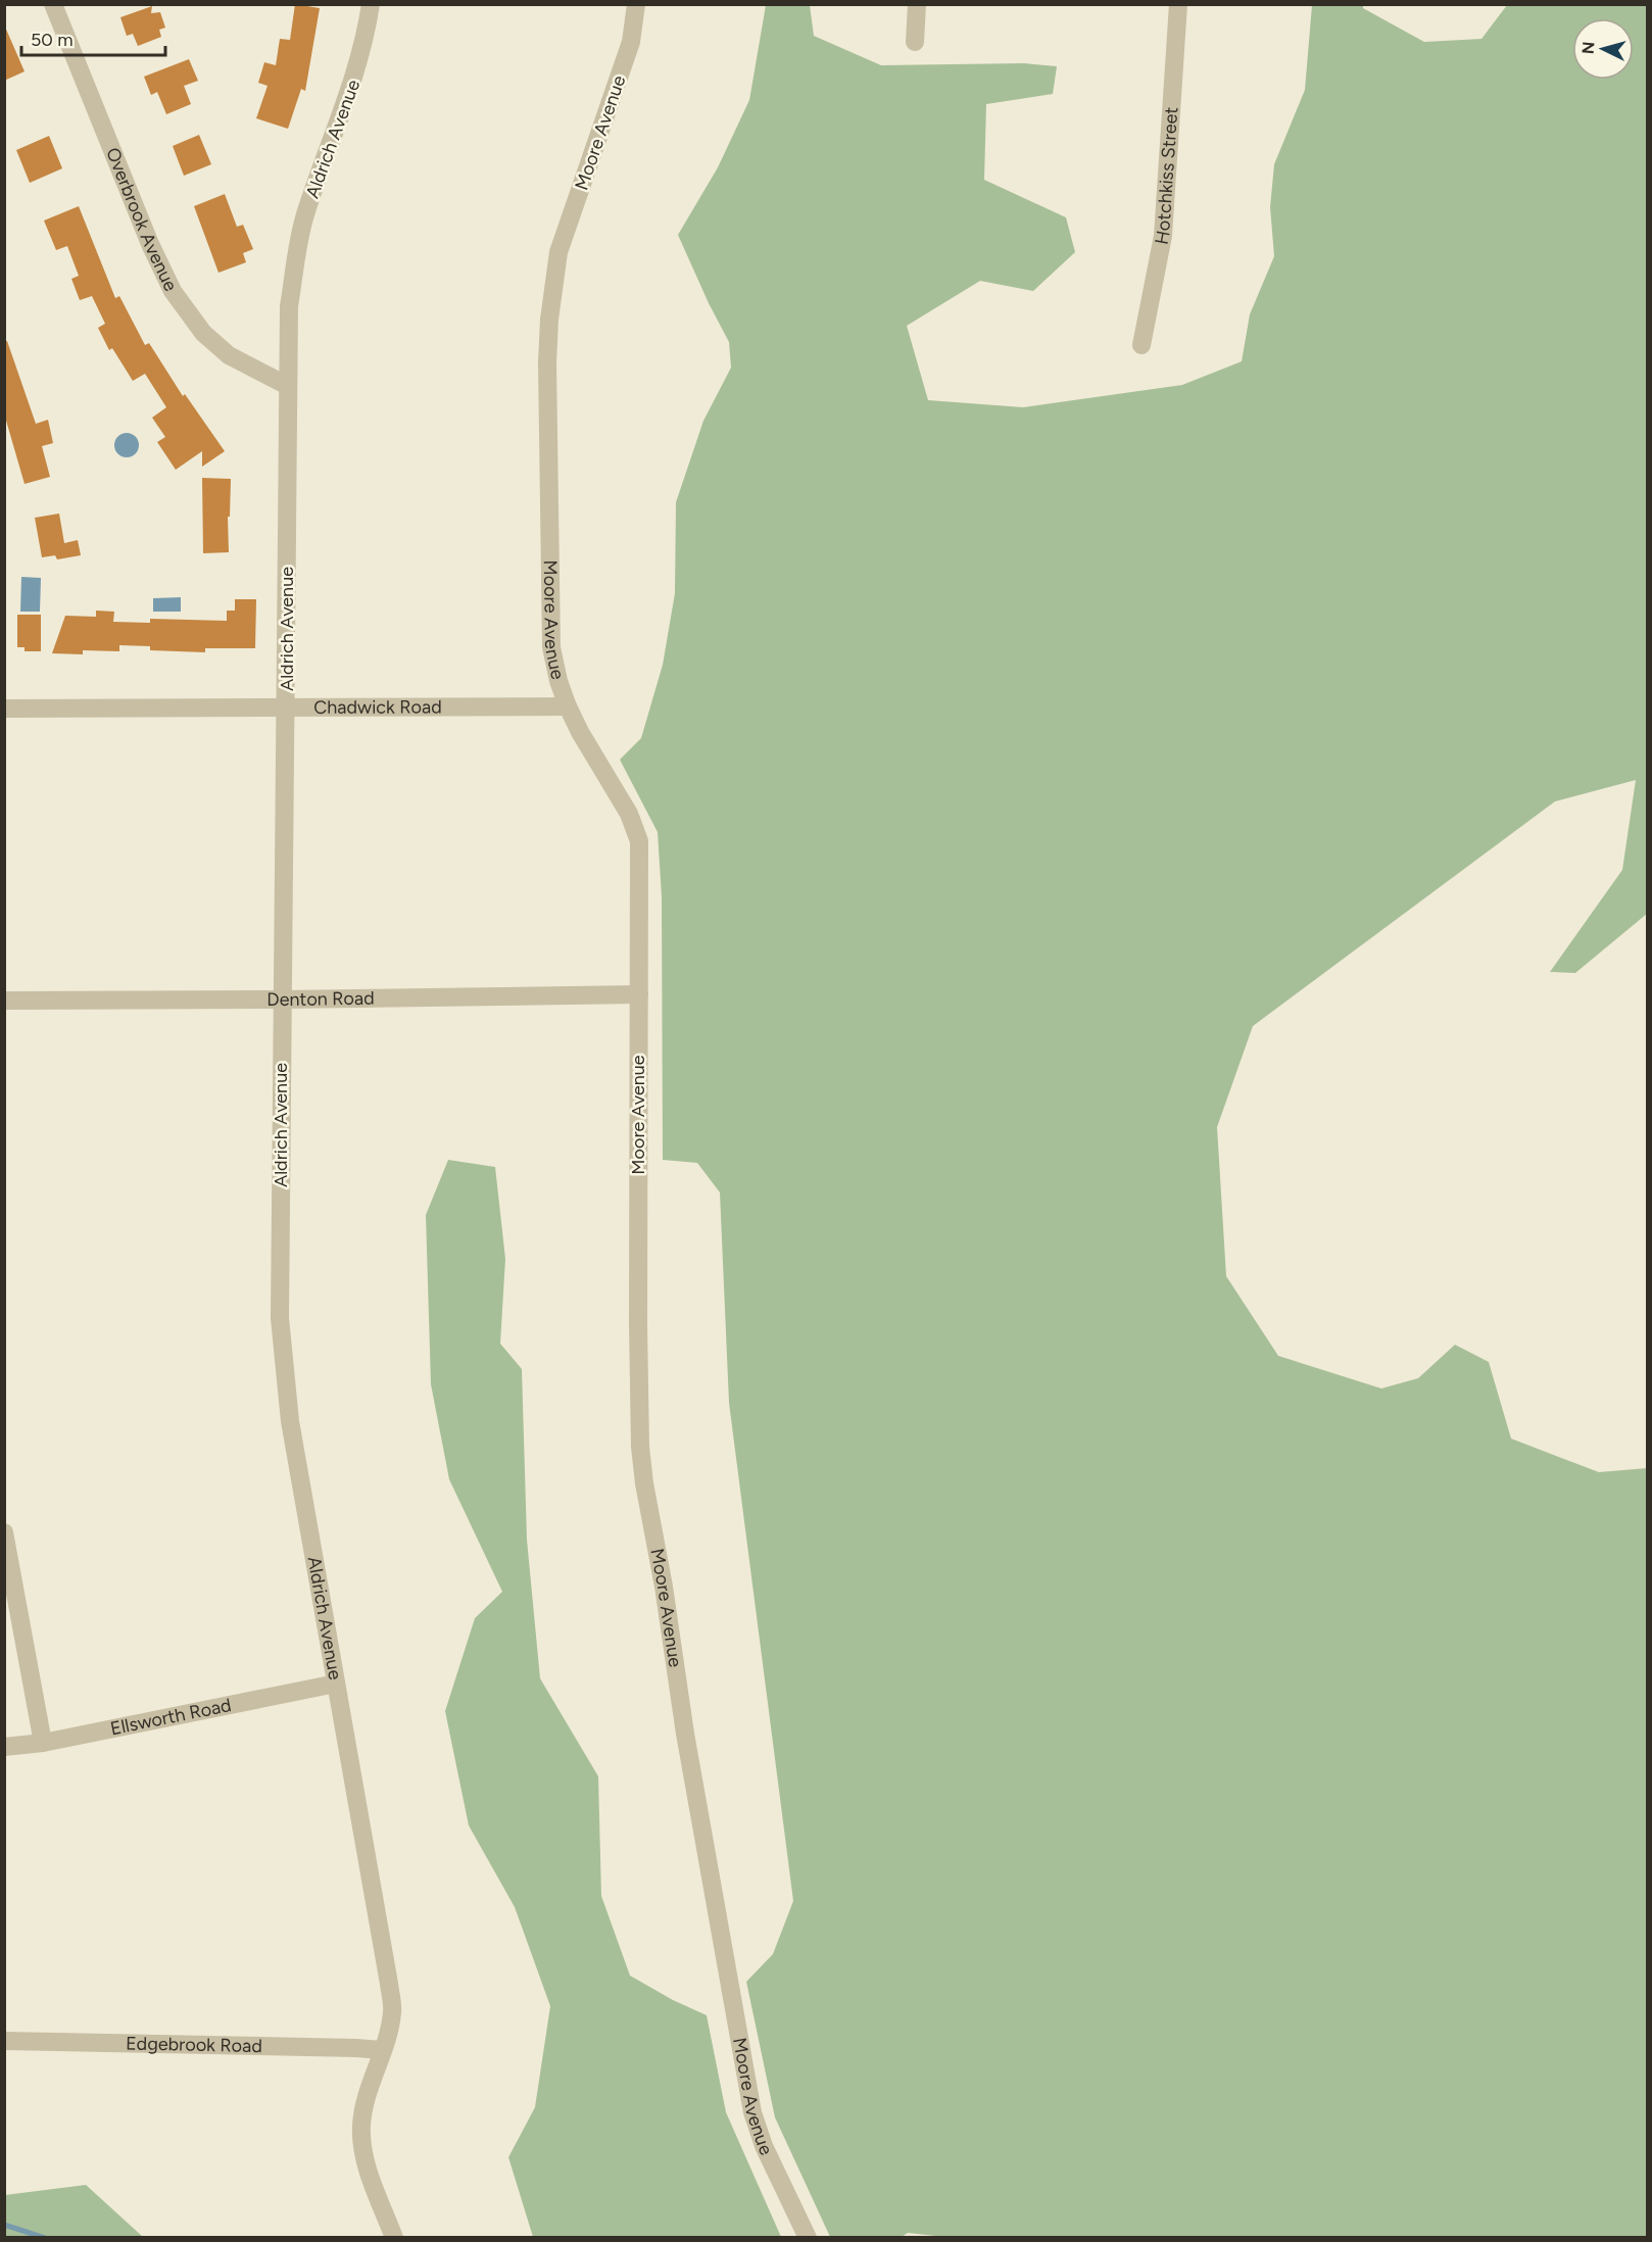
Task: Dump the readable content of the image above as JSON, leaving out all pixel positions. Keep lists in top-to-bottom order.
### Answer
{
  "streets": {
    "street": [
      "Moore Avenue",
      "Aldrich Avenue",
      "Hotchkiss Street",
      "Overbrook Avenue",
      "Chadwick Road",
      "Denton Road",
      "Ellsworth Road",
      "Edgebrook Road"
    ]
  },
  "crossings": [
    ["Moore Avenue", "Chadwick Road"],
    ["Moore Avenue", "Denton Road"],
    ["Aldrich Avenue", "Overbrook Avenue"],
    ["Aldrich Avenue", "Chadwick Road"],
    ["Aldrich Avenue", "Denton Road"],
    ["Aldrich Avenue", "Ellsworth Road"],
    ["Aldrich Avenue", "Edgebrook Road"]
  ],
  "scale_bar": "50 m",
  "north": "left"
}
